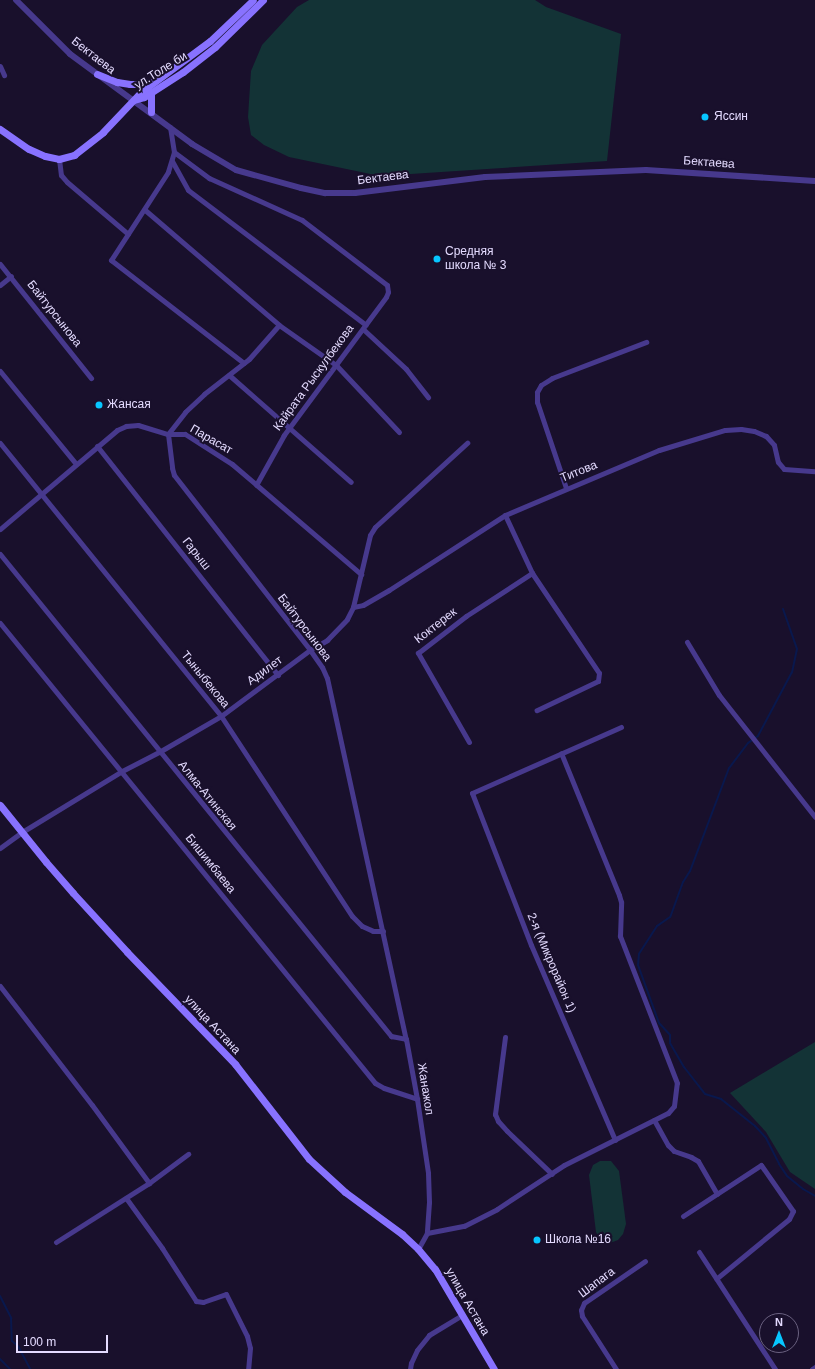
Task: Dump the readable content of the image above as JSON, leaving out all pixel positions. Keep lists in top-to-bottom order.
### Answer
{
  "streets": {
    "main road": ["ул.Толе би", "улица Астана"],
    "street": [
      "Бектаева",
      "Байтурсынова",
      "Кайрата Рыскулбекова",
      "Парасат",
      "Титова",
      "Гарыш",
      "Коктерек",
      "Адилет",
      "Тыныбекова",
      "Алма-Атинская",
      "Бишимбаева",
      "2-я (Микрорайон 1)",
      "Жанажол",
      "Шапага"
    ]
  },
  "crossings": [
    ["Бектаева", "ул.Толе би"],
    ["Байтурсынова", "Парасат"],
    ["Байтурсынова", "Адилет"],
    ["Байтурсынова", "Тыныбекова"],
    ["Байтурсынова", "Жанажол"],
    ["Кайрата Рыскулбекова", "Парасат"],
    ["Парасат", "Гарыш"],
    ["Парасат", "Адилет"],
    ["Парасат", "Тыныбекова"],
    ["Титова", "Адилет"],
    ["Гарыш", "Адилет"],
    ["Адилет", "Тыныбекова"],
    ["Адилет", "Алма-Атинская"],
    ["Адилет", "Бишимбаева"],
    ["Адилет", "улица Астана"],
    ["Тыныбекова", "Жанажол"],
    ["Алма-Атинская", "Жанажол"],
    ["Бишимбаева", "Жанажол"],
    ["улица Астана", "Жанажол"]
  ],
  "places": [
    "Яссин",
    "Средняя школа № 3",
    "Жансая",
    "Школа №16"
  ],
  "scale_bar": "100 m",
  "north": "top"
}
